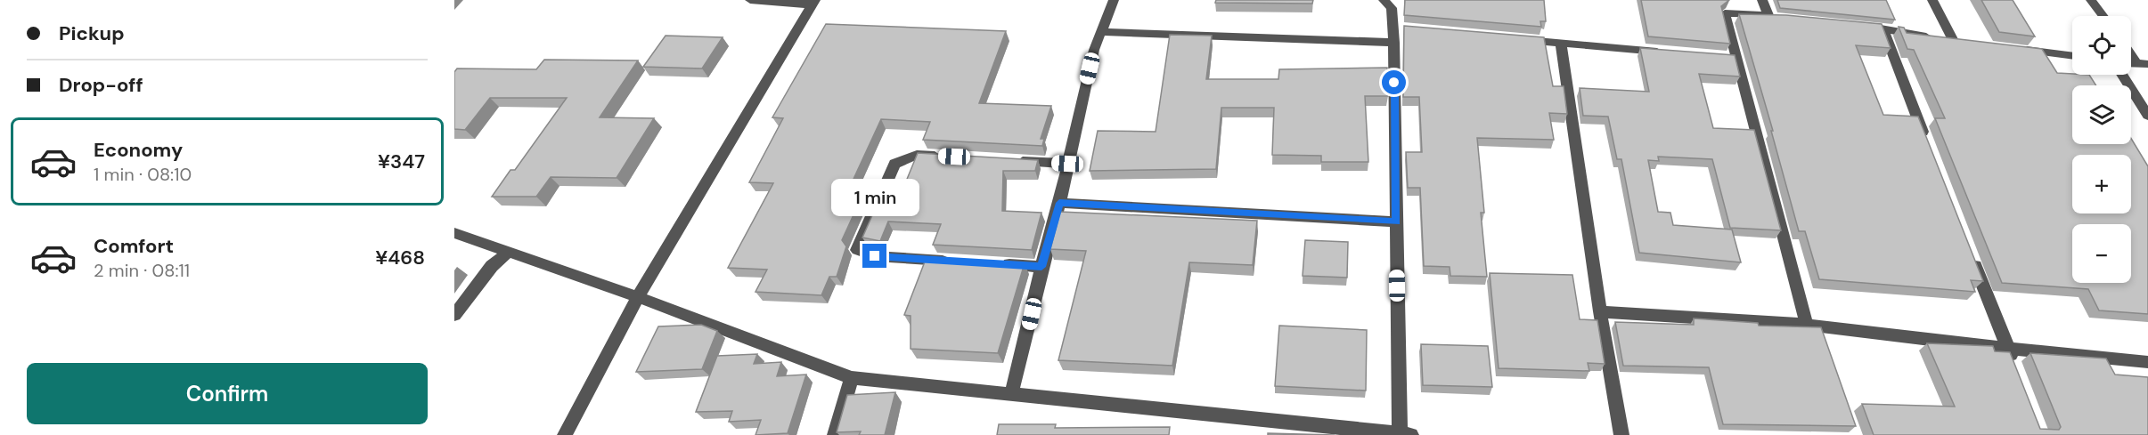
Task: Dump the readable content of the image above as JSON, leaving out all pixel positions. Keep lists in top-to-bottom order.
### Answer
{
  "page": {
    "banner": ["Pickup", "Drop-off"],
    "map_buttons": ["+", "−"],
    "list": [
      {
        "name": "Economy",
        "note": "1 min · 08:10",
        "value": "¥347"
      },
      {
        "name": "Comfort",
        "note": "2 min · 08:11",
        "value": "¥468"
      }
    ],
    "bubble": "1 min",
    "buttons": "Confirm"
  }
}
